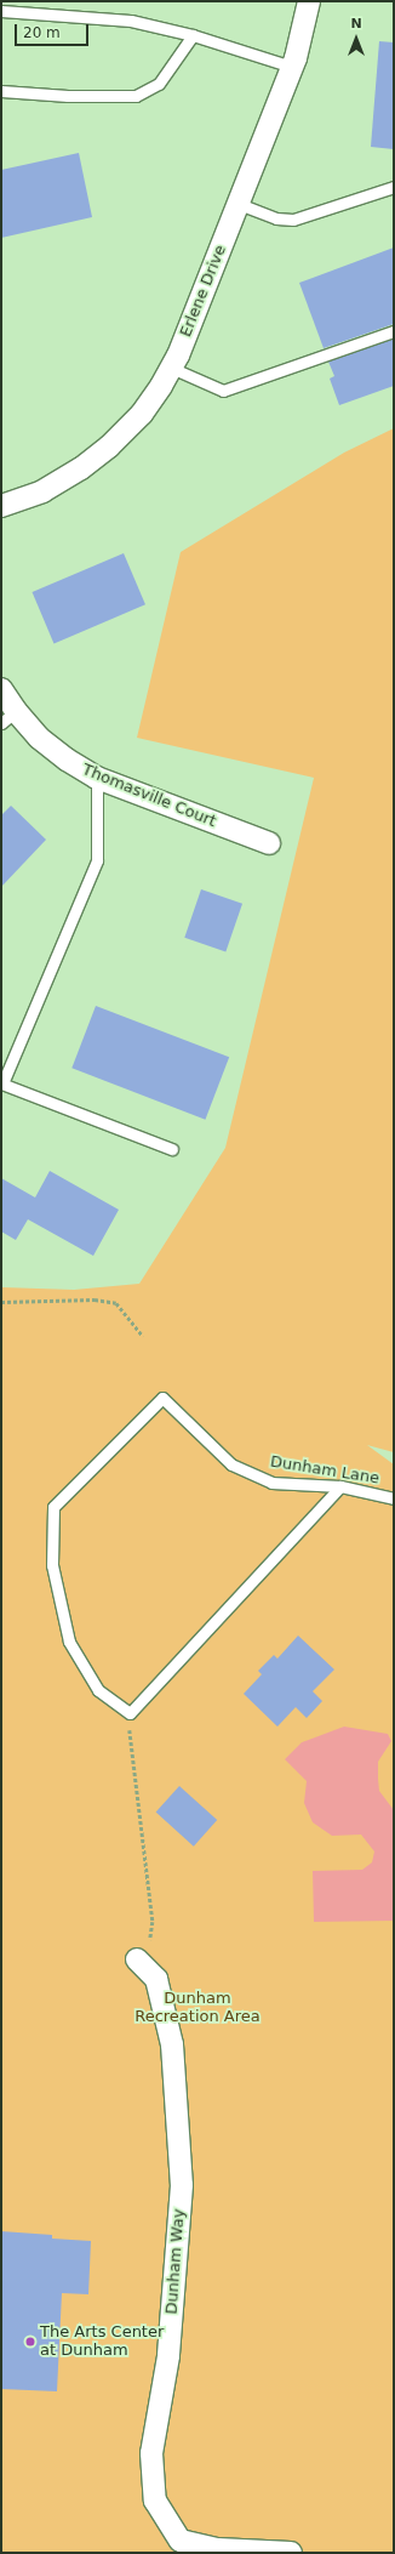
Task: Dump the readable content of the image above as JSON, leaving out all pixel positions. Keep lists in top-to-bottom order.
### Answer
{
  "streets": {
    "street": ["Erlene Drive", "Thomasville Court", "Dunham Way"],
    "lane": ["Dunham Lane"]
  },
  "parks": ["Dunham Recreation Area"],
  "places": ["The Arts Center at Dunham"],
  "scale_bar": "20 m",
  "north": "top"
}
